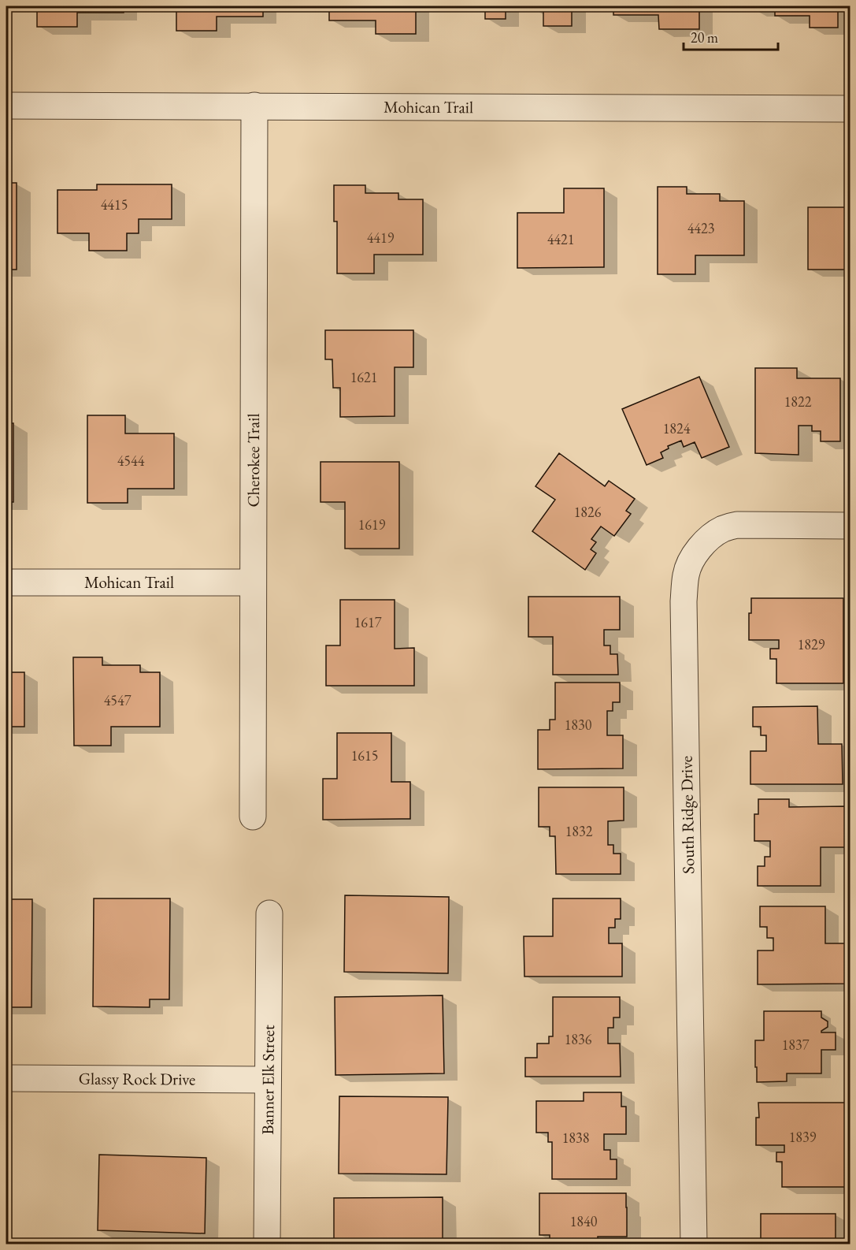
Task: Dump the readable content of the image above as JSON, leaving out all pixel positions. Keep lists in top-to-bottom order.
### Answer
{
  "streets": {
    "street": [
      "Mohican Trail",
      "Cherokee Trail",
      "South Ridge Drive",
      "Glassy Rock Drive",
      "Banner Elk Street"
    ]
  },
  "crossings": [
    ["Mohican Trail", "Cherokee Trail"],
    ["Glassy Rock Drive", "Banner Elk Street"]
  ],
  "house_numbers": [
    "4415",
    "4423",
    "4419",
    "4421",
    "1621",
    "1822",
    "1824",
    "4544",
    "1826",
    "1619",
    "1617",
    "1829",
    "4547",
    "1830",
    "1615",
    "1832",
    "1836",
    "1837",
    "1839",
    "1838",
    "1840"
  ],
  "scale_bar": "20 m"
}
